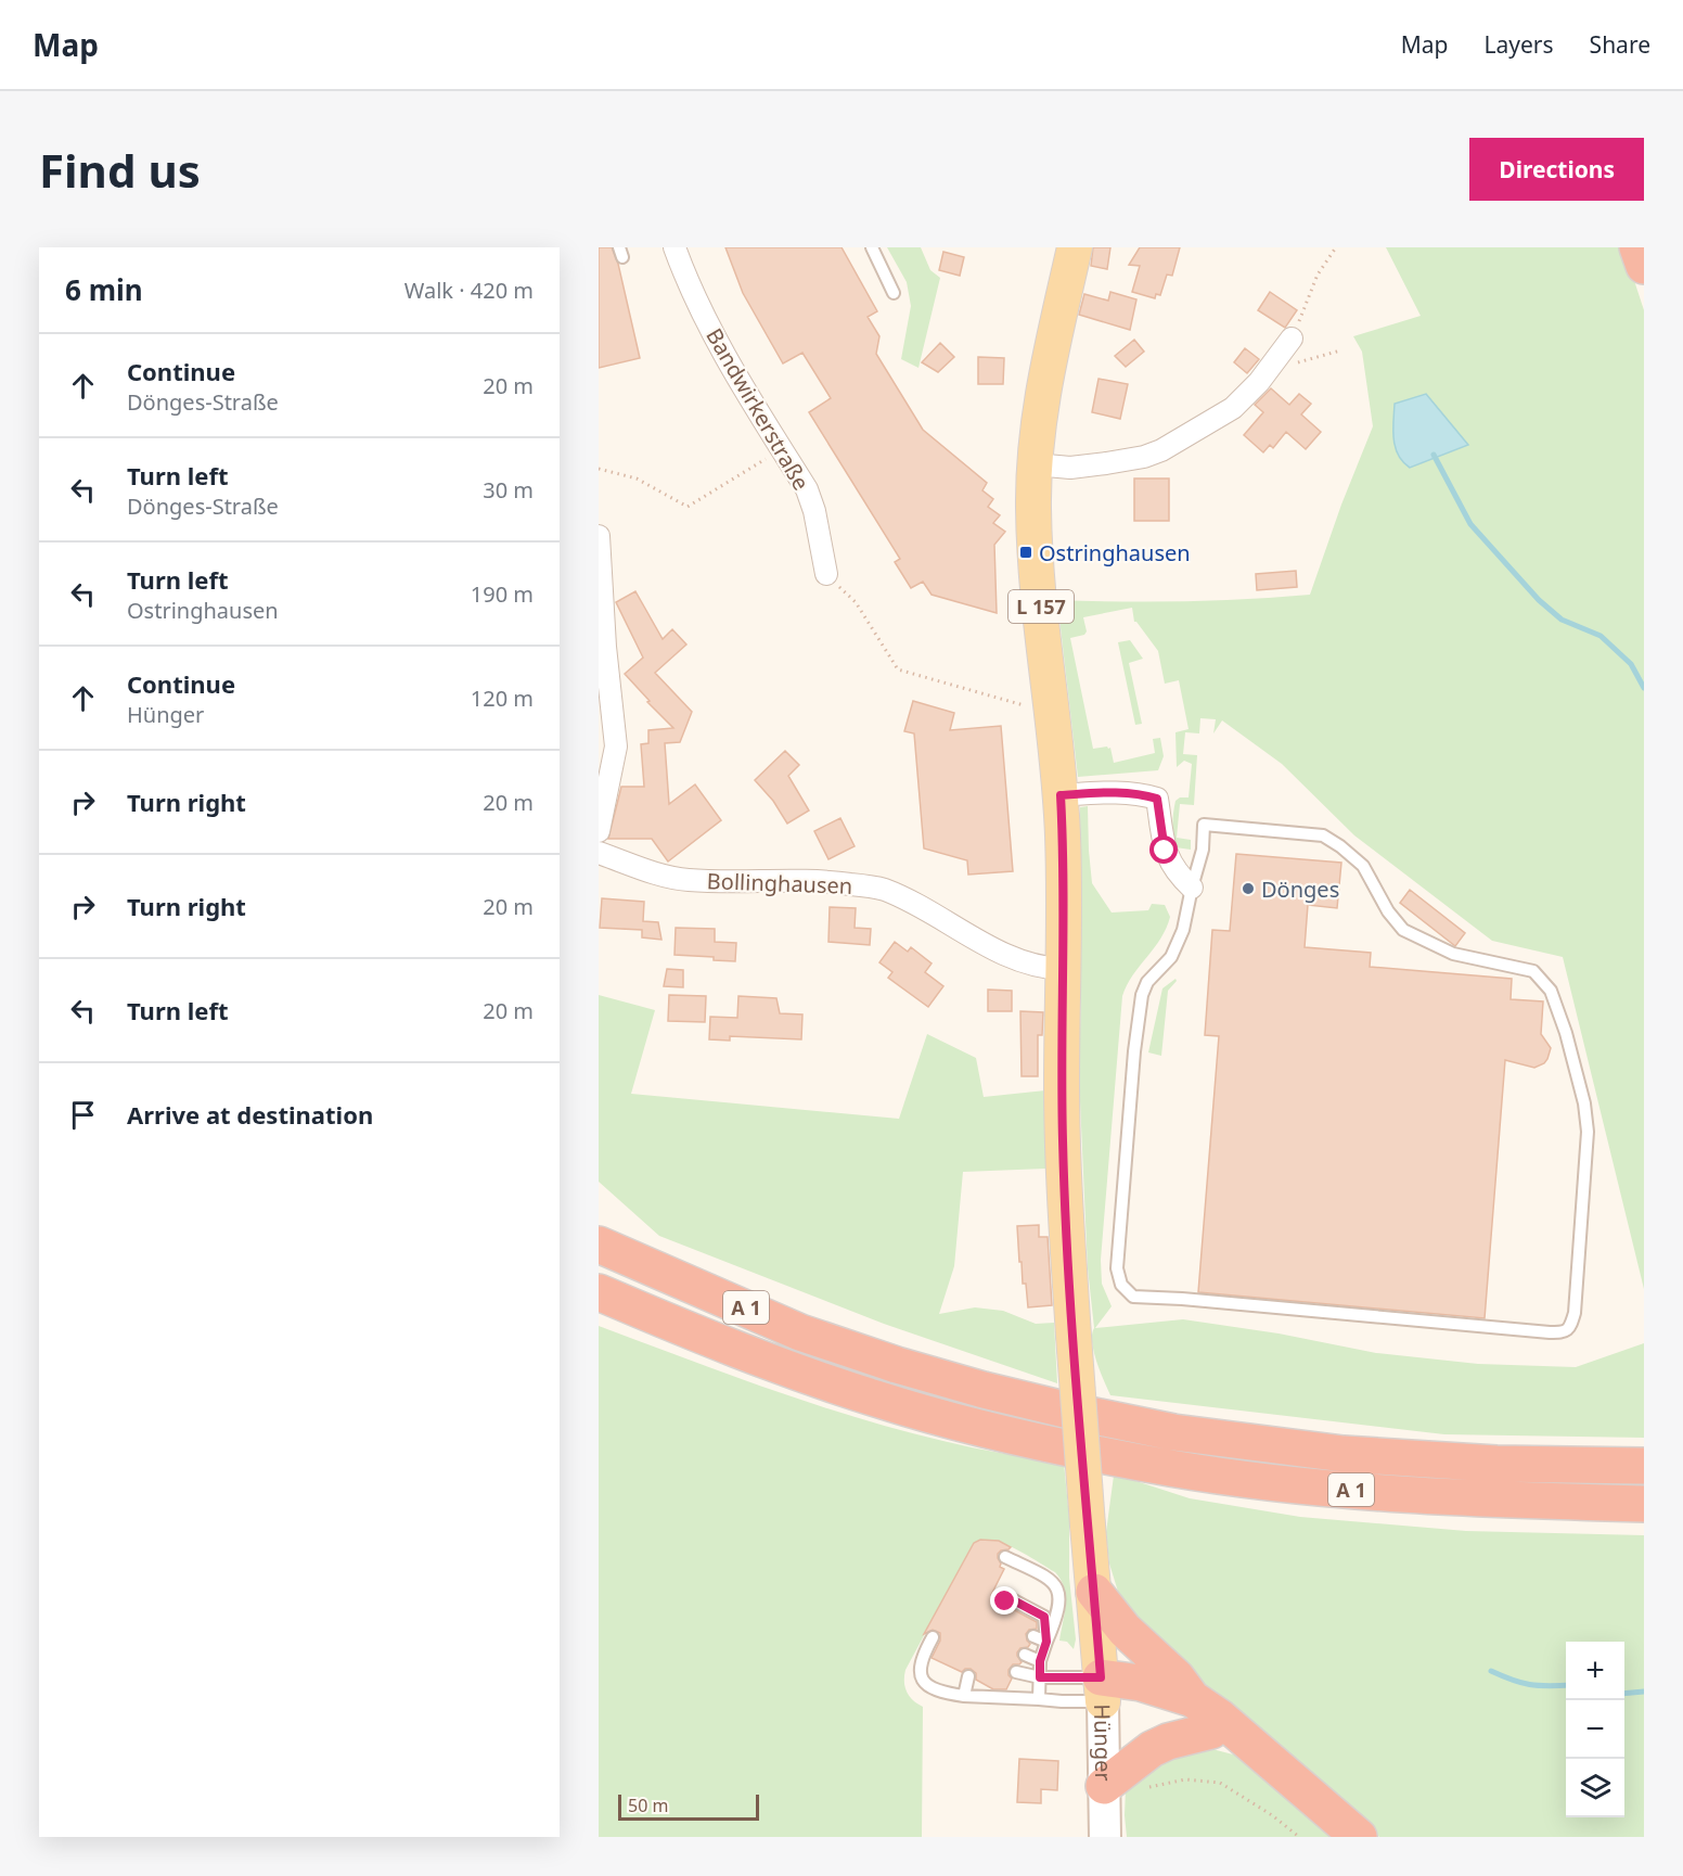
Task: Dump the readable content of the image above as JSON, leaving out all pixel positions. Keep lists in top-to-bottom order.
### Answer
{
  "streets": {
    "highway": ["A 1"],
    "main road": ["L 157", "Hünger"],
    "street": ["Bandwirkerstraße", "Bollinghausen"]
  },
  "crossings": [
    ["L 157", "Bollinghausen"],
    ["L 157", "Hünger"],
    ["Bollinghausen", "Hünger"]
  ],
  "places": {
    "transit": ["Ostringhausen"],
    "other": ["Dönges"]
  },
  "scale_bar": "50 m",
  "page": {
    "header": "Map",
    "nav": ["Map", "Layers", "Share"],
    "buttons": "Directions",
    "title": "Find us",
    "heading": ["6 min", "Walk · 420 m"],
    "list": [
      ["Continue", "Dönges-Straße", "20 m"],
      ["Turn left", "Dönges-Straße", "30 m"],
      ["Turn left", "Ostringhausen", "190 m"],
      ["Continue", "Hünger", "120 m"],
      ["Turn right", "20 m"],
      ["Turn right", "20 m"],
      ["Turn left", "20 m"],
      "Arrive at destination"
    ],
    "map_buttons": ["+", "−"],
    "scale": "50 m"
  }
}
